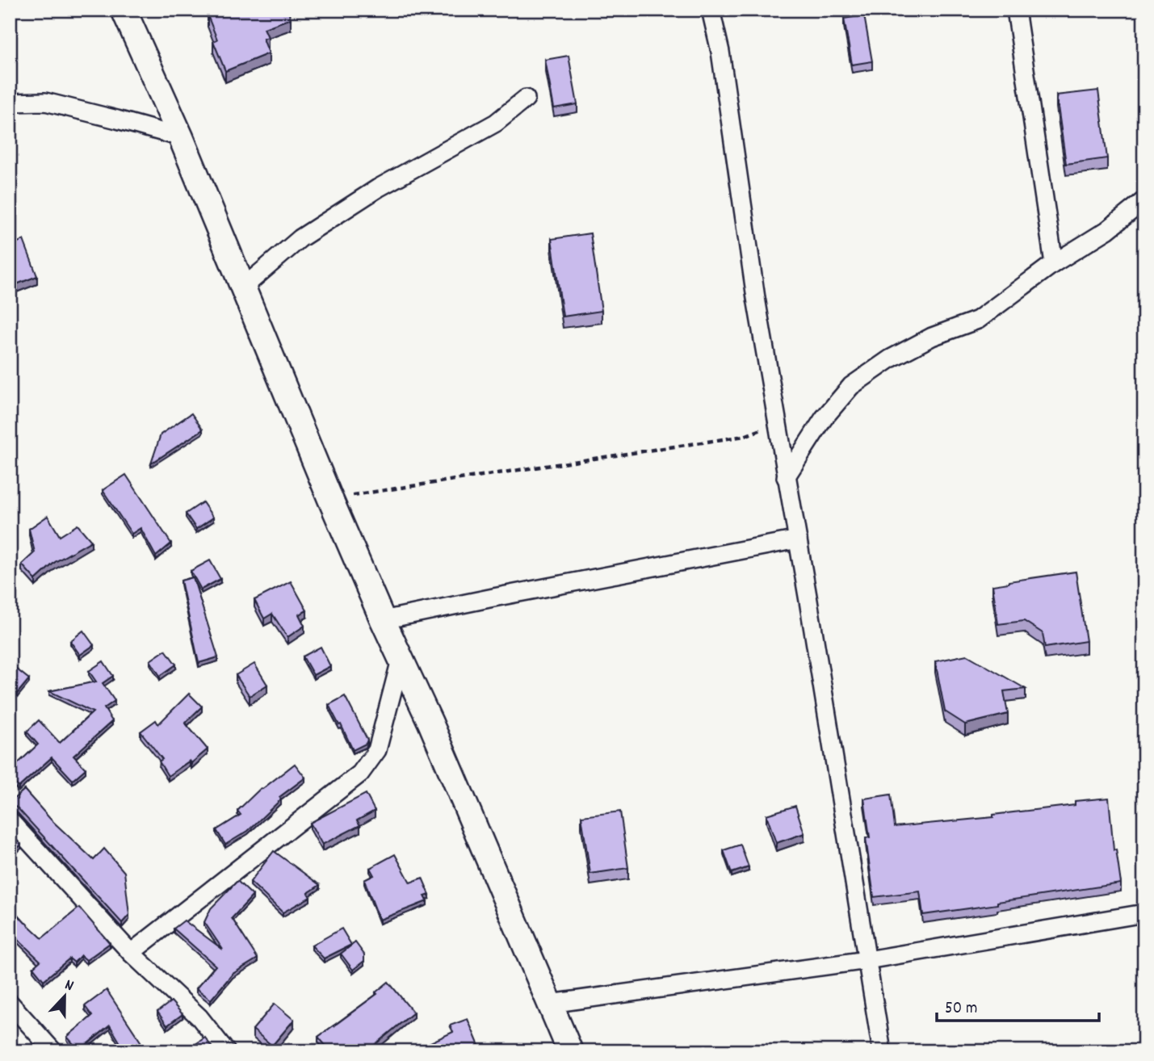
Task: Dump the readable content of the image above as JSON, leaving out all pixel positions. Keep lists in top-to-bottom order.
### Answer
{
  "scale_bar": "50 m",
  "north": "top"
}
